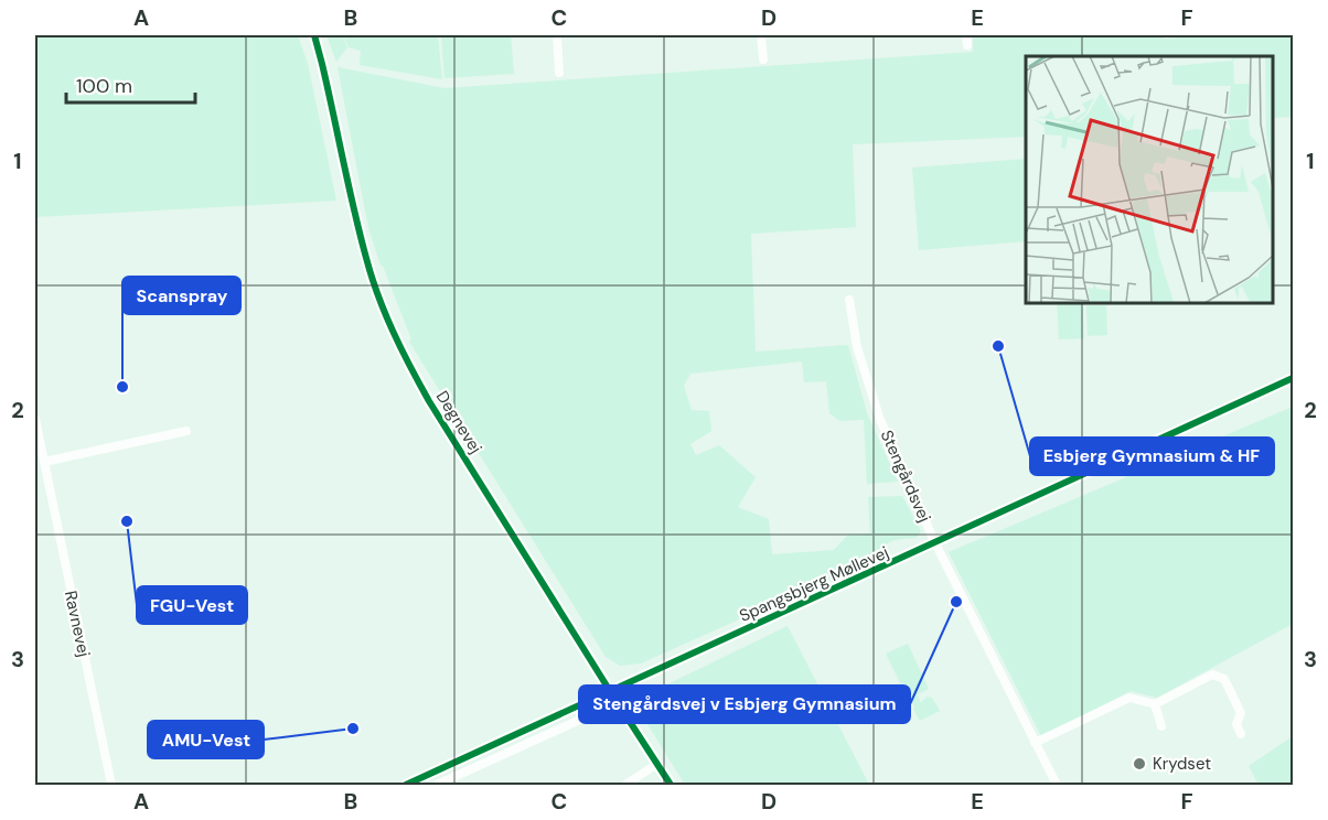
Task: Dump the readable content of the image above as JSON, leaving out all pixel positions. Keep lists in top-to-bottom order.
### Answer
{
  "streets": {
    "street": [
      "Degnevej",
      "Stengårdsvej",
      "Spangsbjerg Møllevej",
      "Ravnevej"
    ]
  },
  "crossings": [
    ["Degnevej", "Spangsbjerg Møllevej"],
    ["Stengårdsvej", "Spangsbjerg Møllevej"]
  ],
  "places": [
    "Esbjerg Gymnasium & HF",
    "Scanspray",
    "FGU-Vest",
    "Stengårdsvej v Esbjerg Gymnasium",
    "AMU-Vest",
    "Krydset"
  ],
  "scale_bar": "100 m",
  "grid": {
    "columns": [
      "A",
      "B",
      "C",
      "D",
      "E",
      "F"
    ],
    "rows": ["1", "2", "3"]
  }
}
